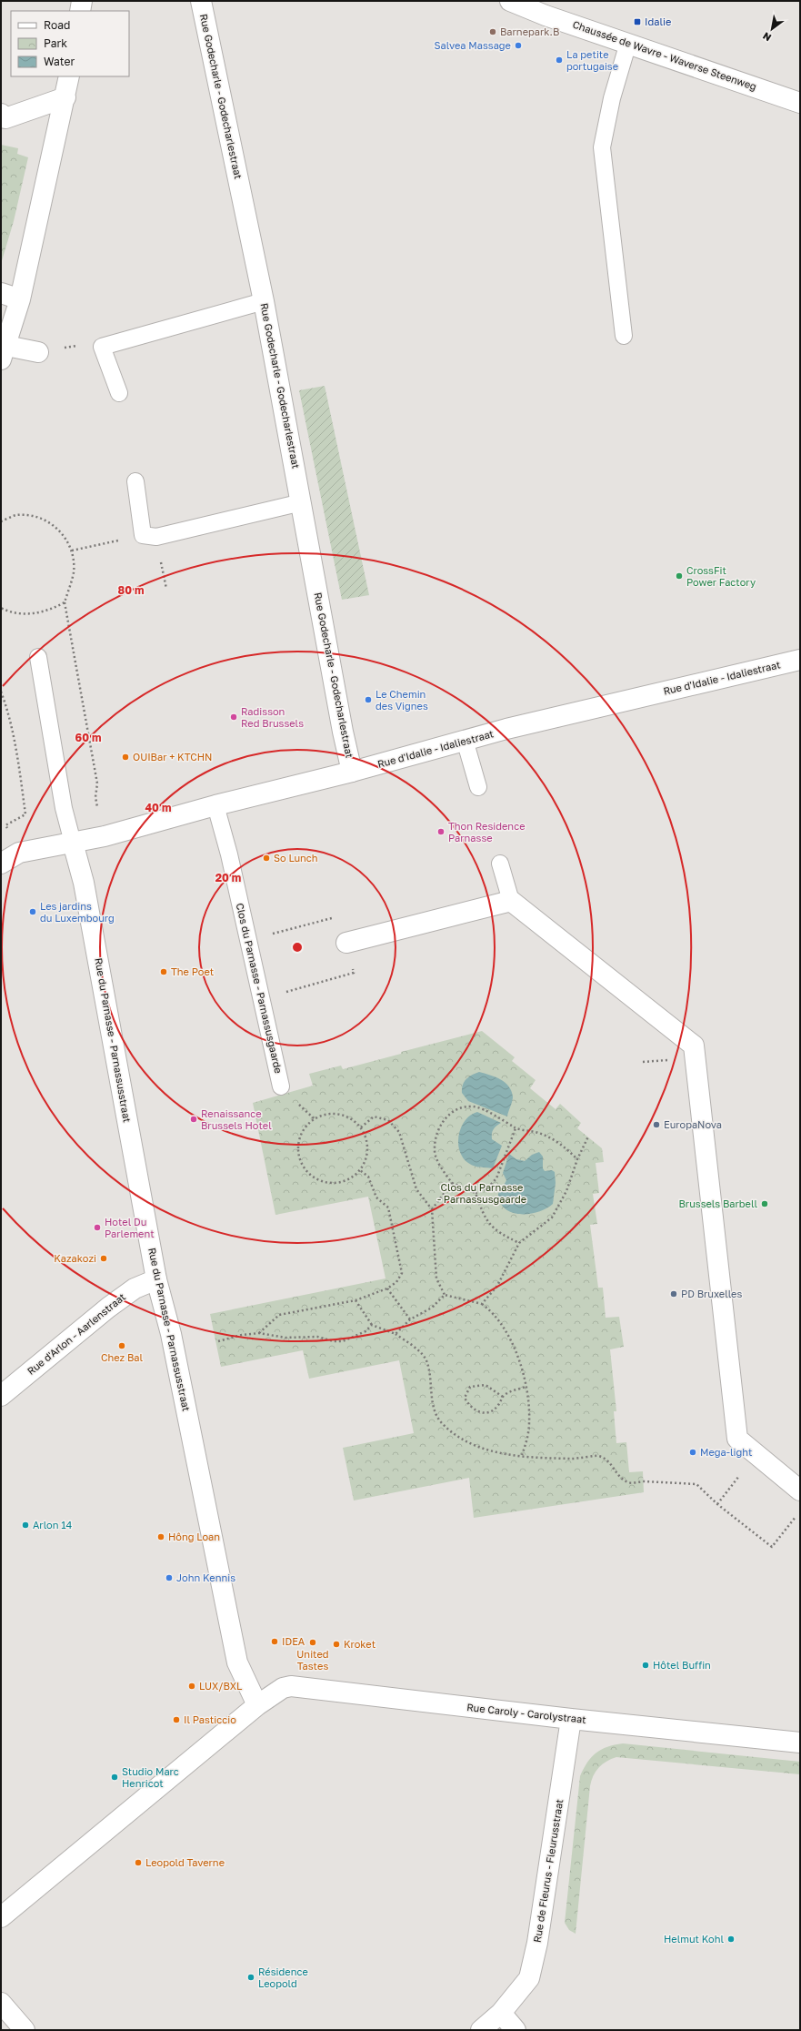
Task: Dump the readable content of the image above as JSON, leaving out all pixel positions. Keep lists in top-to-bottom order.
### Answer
{
  "streets": {
    "street": [
      "Chaussée de Wavre - Waverse Steenweg",
      "Rue Godecharle - Godecharlestraat",
      "Rue d'Idalie - Idaliestraat",
      "Rue du Parnasse - Parnassusstraat",
      "Rue d'Arlon - Aarlenstraat",
      "Rue Caroly - Carolystraat",
      "Rue de Fleurus - Fleurusstraat"
    ],
    "lane": ["Clos du Parnasse - Parnassusgaarde"]
  },
  "crossings": [
    ["Rue Godecharle - Godecharlestraat", "Rue d'Idalie - Idaliestraat"],
    ["Rue d'Idalie - Idaliestraat", "Clos du Parnasse - Parnassusgaarde"],
    ["Rue d'Idalie - Idaliestraat", "Rue du Parnasse - Parnassusstraat"],
    ["Rue du Parnasse - Parnassusstraat", "Rue d'Arlon - Aarlenstraat"],
    ["Rue du Parnasse - Parnassusstraat", "Rue Caroly - Carolystraat"],
    ["Rue Caroly - Carolystraat", "Rue de Fleurus - Fleurusstraat"]
  ],
  "parks": ["Clos du Parnasse - Parnassusgaarde"],
  "places": {
    "transit": ["Idalie"],
    "other": [
      "Barnepark.B",
      "Salvea Massage",
      "La petite portugaise",
      "CrossFit Power Factory",
      "Le Chemin des Vignes",
      "Radisson Red Brussels",
      "OUIBar + KTCHN",
      "Thon Residence Parnasse",
      "So Lunch",
      "Les jardins du Luxembourg",
      "The Poet",
      "Renaissance Brussels Hotel",
      "EuropaNova",
      "Brussels Barbell",
      "Hotel Du Parlement",
      "Kazakozi",
      "PD Bruxelles",
      "Chez Bal",
      "Mega-light",
      "Arlon 14",
      "Hông Loan",
      "John Kennis",
      "IDEA",
      "United Tastes",
      "Kroket",
      "Hôtel Buffin",
      "LUX/BXL",
      "Il Pasticcio",
      "Studio Marc Henricot",
      "Leopold Taverne",
      "Helmut Kohl",
      "Résidence Leopold"
    ]
  },
  "legend": ["Road", "Park", "Water"],
  "north": "bottom left",
  "rings": [
    "80 m",
    "60 m",
    "40 m",
    "20 m"
  ]
}
